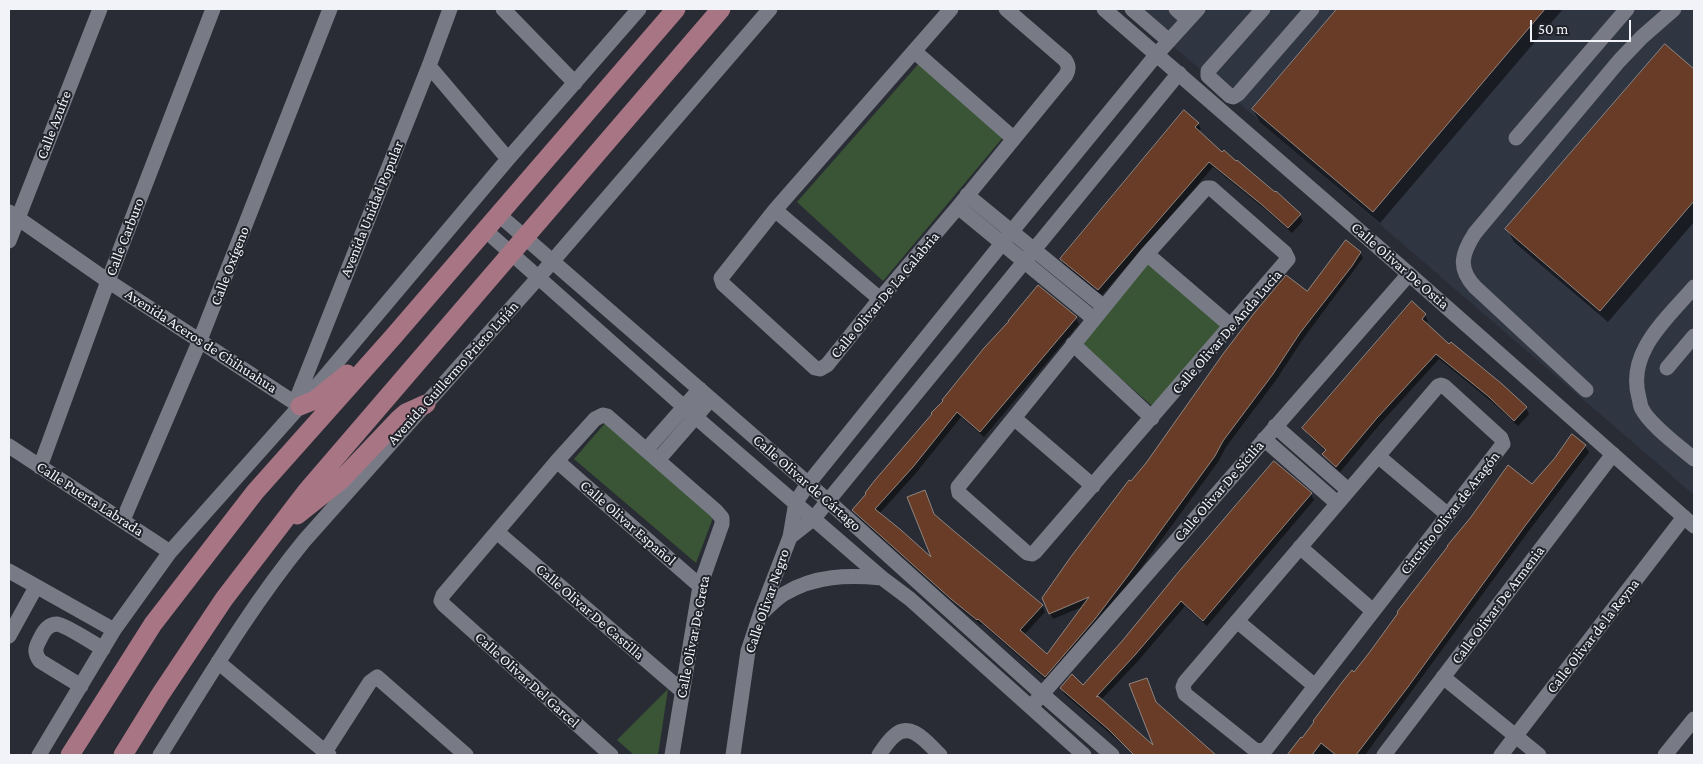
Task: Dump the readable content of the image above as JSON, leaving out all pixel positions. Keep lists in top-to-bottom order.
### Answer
{
  "streets": {
    "street": [
      "Calle Azufre",
      "Avenida Unidad Popular",
      "Calle Carburo",
      "Calle Oxígeno",
      "Calle Olivar De Ostia",
      "Calle Olivar De La Calabria",
      "Calle Olivar De Anda Lucia",
      "Avenida Aceros de Chihuahua",
      "Avenida Guillermo Prieto Luján",
      "Calle Olivar de Cártago",
      "Calle Olivar De Sicilia",
      "Calle Puerta Labrada",
      "Circuito Olivar de Aragón",
      "Calle Olivar Español",
      "Calle Olivar Negro",
      "Calle Olivar De Armenia",
      "Calle Olivar De Castilla",
      "Calle Olivar de la Reyna",
      "Calle Olivar De Creta",
      "Calle Olivar Del Garcel"
    ]
  },
  "crossings": [
    ["Calle Azufre", "Avenida Aceros de Chihuahua"],
    ["Avenida Unidad Popular", "Avenida Aceros de Chihuahua"],
    ["Calle Carburo", "Avenida Aceros de Chihuahua"],
    ["Calle Carburo", "Calle Puerta Labrada"],
    ["Calle Oxígeno", "Avenida Aceros de Chihuahua"],
    ["Calle Oxígeno", "Calle Puerta Labrada"],
    ["Calle Olivar De Ostia", "Calle Olivar De Sicilia"],
    ["Calle Olivar De Ostia", "Calle Olivar Negro"],
    ["Calle Olivar De Ostia", "Calle Olivar De Armenia"],
    ["Calle Olivar De Ostia", "Calle Olivar de la Reyna"],
    ["Avenida Guillermo Prieto Luján", "Calle Olivar de Cártago"],
    ["Calle Olivar de Cártago", "Calle Olivar De Sicilia"],
    ["Calle Olivar de Cártago", "Calle Olivar Negro"],
    ["Calle Olivar Español", "Calle Olivar De Creta"],
    ["Calle Olivar De Castilla", "Calle Olivar De Creta"],
    ["Calle Olivar De Creta", "Calle Olivar Del Garcel"]
  ],
  "scale_bar": "50 m"
}
